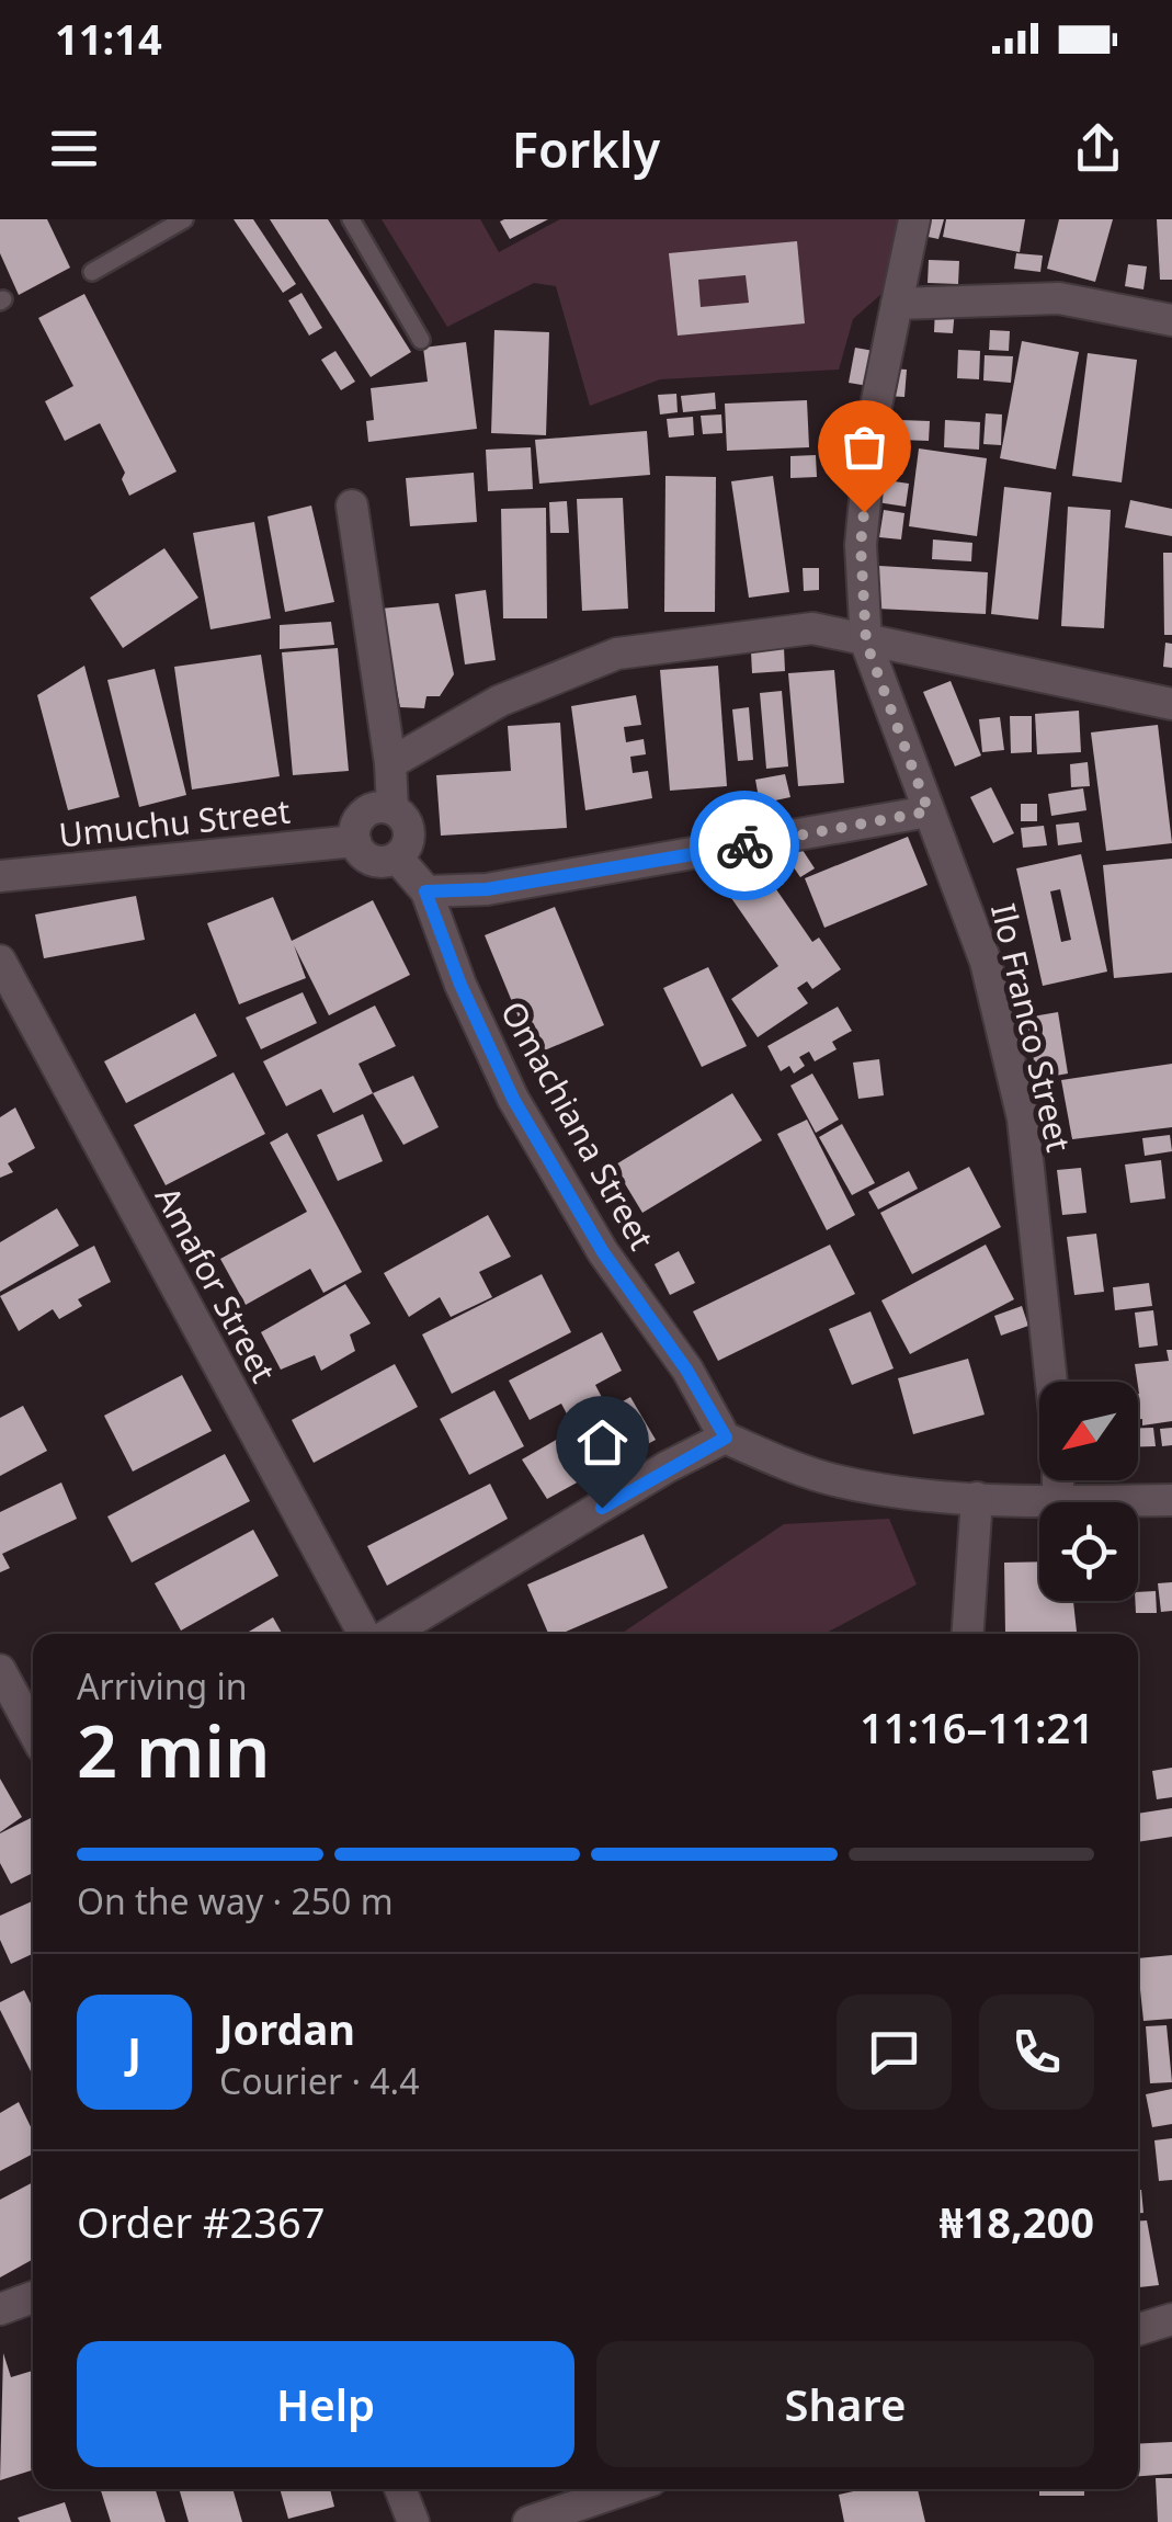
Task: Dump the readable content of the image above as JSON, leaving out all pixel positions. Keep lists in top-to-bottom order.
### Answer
{
  "streets": {
    "street": [
      "Umuchu Street",
      "Ilo Franco Street",
      "Omachiana Street",
      "Amafor Street"
    ]
  },
  "crossings": [
    ["Umuchu Street", "Omachiana Street"]
  ],
  "north": "bottom left",
  "page": {
    "status": "11:14",
    "header": "Forkly",
    "heading": ["2 min", "Arriving in", "11:16–11:21"],
    "panel": [
      "Jordan",
      "Courier · 4.4",
      "Order #2367",
      "₦18,200"
    ],
    "bar": "On the way · 250 m",
    "round": "J",
    "buttons": ["Help", "Share"]
  }
}
